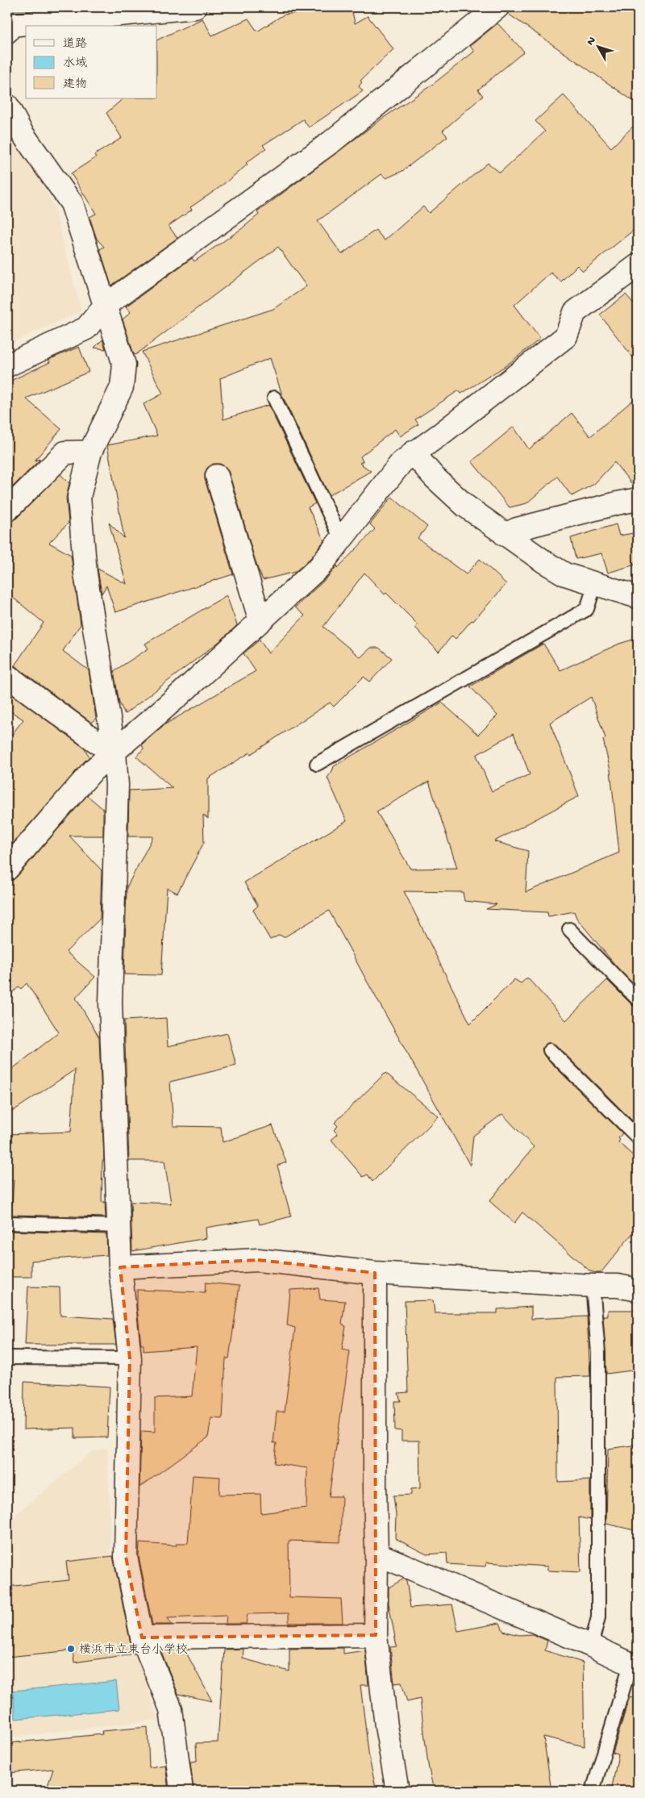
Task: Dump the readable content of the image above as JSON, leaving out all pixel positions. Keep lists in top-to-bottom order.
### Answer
{
  "places": ["横浜市立東台小学校"],
  "legend": ["道路", "水域", "建物"],
  "north": "top left"
}
